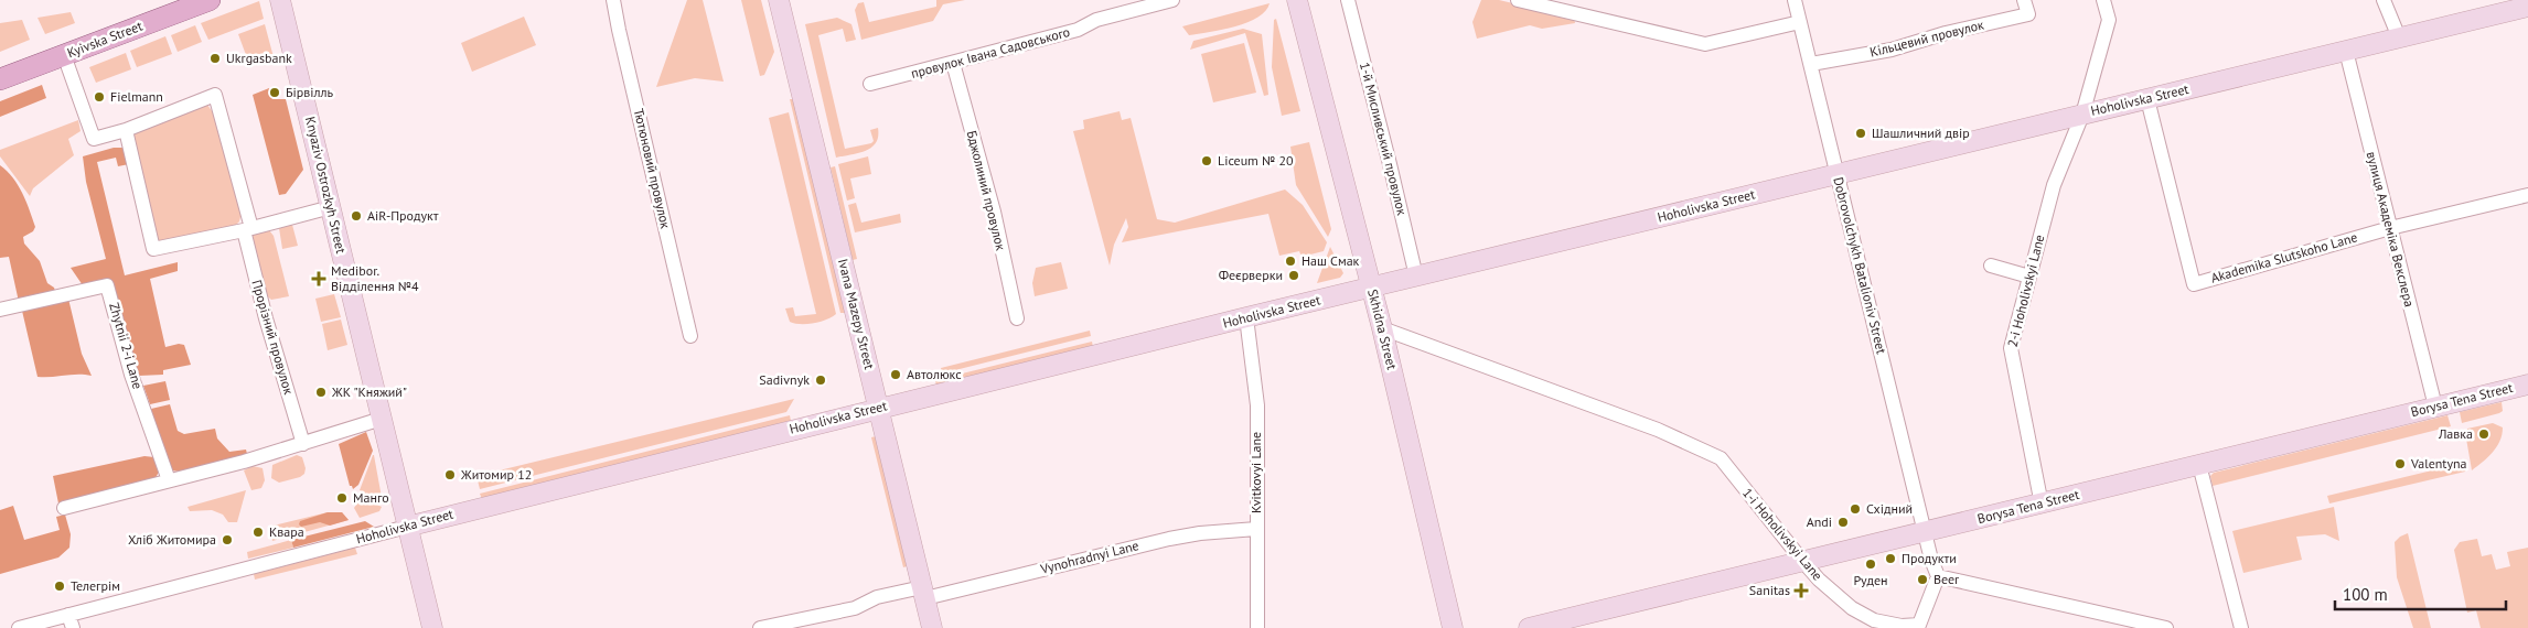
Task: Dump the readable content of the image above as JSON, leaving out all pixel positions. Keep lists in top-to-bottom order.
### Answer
{
  "streets": {
    "main road": ["Kyivska Street"],
    "street": [
      "Кільцевий провулок",
      "провулок Івана Садовського",
      "Hoholivska Street",
      "1-й Мисливський провулок",
      "Тютюновий провулок",
      "Knyaziv Ostrozkyh Street",
      "Бджолиний провулок",
      "вулиця Академіка Векслера",
      "Akademika Slutskoho Lane",
      "Dobrovolchykh Batalioniv Street",
      "2-i Hoholivskyi Lane",
      "Ivana Mazepy Street",
      "Skhidna Street",
      "Прорізний провулок",
      "Zhytnii 2-i Lane",
      "Borysa Tena Street",
      "Kvitkovyi Lane",
      "1-i Hoholivskyi Lane",
      "Vynohradnyi Lane"
    ]
  },
  "crossings": [
    ["Кільцевий провулок", "Dobrovolchykh Batalioniv Street"],
    ["провулок Івана Садовського", "Бджолиний провулок"],
    ["Hoholivska Street", "1-й Мисливський провулок"],
    ["Hoholivska Street", "Knyaziv Ostrozkyh Street"],
    ["Hoholivska Street", "вулиця Академіка Векслера"],
    ["Hoholivska Street", "Akademika Slutskoho Lane"],
    ["Hoholivska Street", "Dobrovolchykh Batalioniv Street"],
    ["Hoholivska Street", "2-i Hoholivskyi Lane"],
    ["Hoholivska Street", "Ivana Mazepy Street"],
    ["Hoholivska Street", "Skhidna Street"],
    ["Hoholivska Street", "Kvitkovyi Lane"],
    ["вулиця Академіка Векслера", "Akademika Slutskoho Lane"],
    ["вулиця Академіка Векслера", "Borysa Tena Street"],
    ["Dobrovolchykh Batalioniv Street", "Borysa Tena Street"],
    ["Dobrovolchykh Batalioniv Street", "1-i Hoholivskyi Lane"],
    ["2-i Hoholivskyi Lane", "Borysa Tena Street"],
    ["Ivana Mazepy Street", "Vynohradnyi Lane"],
    ["Skhidna Street", "1-i Hoholivskyi Lane"],
    ["Borysa Tena Street", "1-i Hoholivskyi Lane"],
    ["Kvitkovyi Lane", "Vynohradnyi Lane"]
  ],
  "places": {
    "other": [
      "Ukrgasbank",
      "Бірвілль",
      "Fielmann",
      "Шашличний двір",
      "Liceum № 20",
      "AiR-Продукт",
      "Наш Смак",
      "Феєрверки",
      "Автолюкс",
      "Sadivnyk",
      "ЖК \"Княжий\"",
      "Лавка",
      "Valentyna",
      "Житомир 12",
      "Манго",
      "Східний",
      "Andi",
      "Квара",
      "Хліб Житомира",
      "Продукти",
      "Руден",
      "Beer",
      "Телегрім"
    ],
    "health": ["Medibor. Відділення №4", "Sanitas"]
  },
  "scale_bar": "100 m"
}
